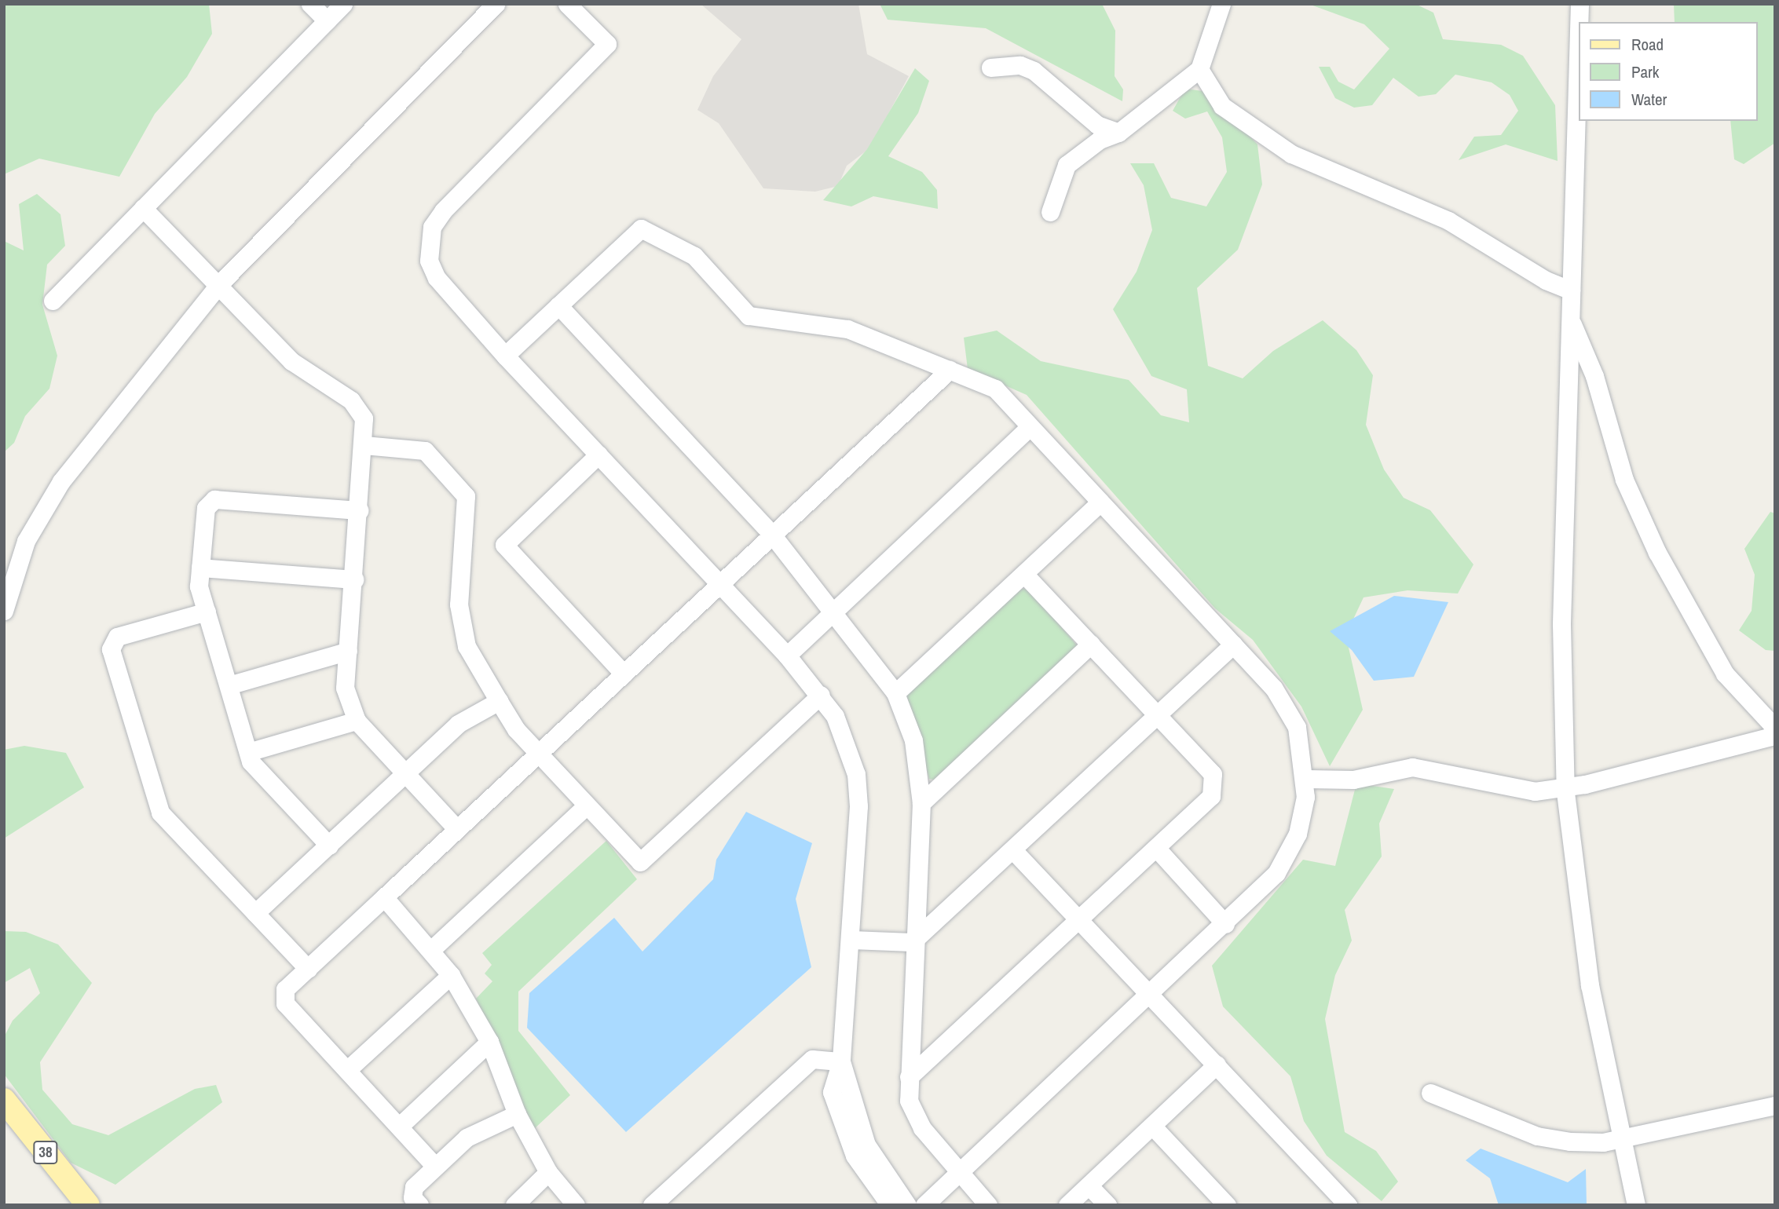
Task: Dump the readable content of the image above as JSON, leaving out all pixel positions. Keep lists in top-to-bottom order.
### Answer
{
  "streets": {
    "main road": ["38"]
  },
  "legend": ["Road", "Park", "Water"]
}
